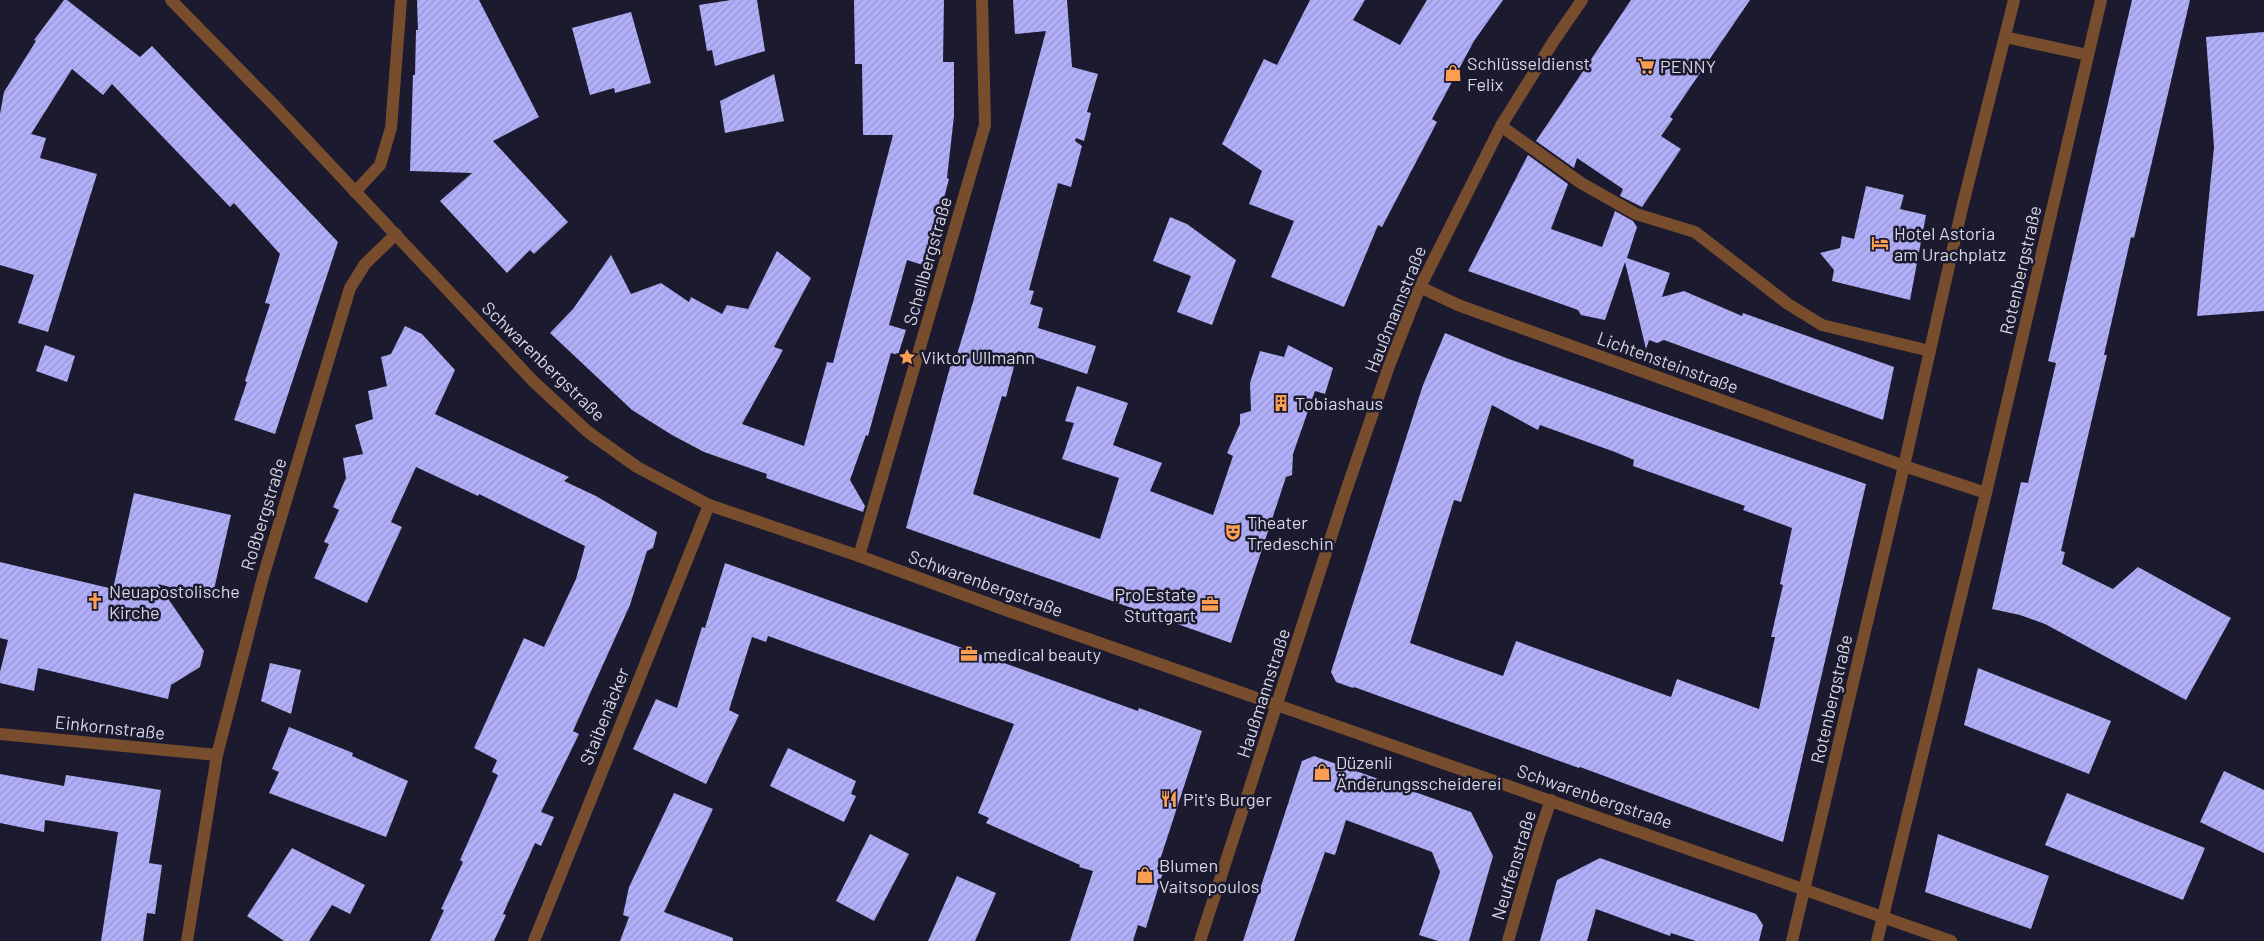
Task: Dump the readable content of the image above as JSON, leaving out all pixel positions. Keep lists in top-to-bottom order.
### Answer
{
  "streets": {
    "street": [
      "Schellbergstraße",
      "Rotenbergstraße",
      "Haußmannstraße",
      "Schwarenbergstraße",
      "Lichtensteinstraße",
      "Roßbergstraße",
      "Staibenäcker",
      "Einkornstraße",
      "Neuffenstraße"
    ]
  },
  "crossings": [
    ["Schellbergstraße", "Schwarenbergstraße"],
    ["Rotenbergstraße", "Schwarenbergstraße"],
    ["Rotenbergstraße", "Lichtensteinstraße"],
    ["Haußmannstraße", "Schwarenbergstraße"],
    ["Haußmannstraße", "Lichtensteinstraße"],
    ["Schwarenbergstraße", "Roßbergstraße"],
    ["Schwarenbergstraße", "Staibenäcker"],
    ["Schwarenbergstraße", "Neuffenstraße"],
    ["Roßbergstraße", "Einkornstraße"]
  ],
  "places": {
    "supermarket": ["PENNY"],
    "shop": ["Schlüsseldienst Felix", "Düzenli Änderungsscheiderei", "Blumen Vaitsopoulos"],
    "hotel": ["Hotel Astoria am Urachplatz"],
    "place": ["Viktor Ullmann"],
    "building": ["Tobiashaus"],
    "theatre": ["Theater Tredeschin"],
    "church": ["Neuapostolische Kirche"],
    "office": ["Pro Estate Stuttgart", "medical beauty"],
    "restaurant": ["Pit's Burger"]
  }
}
